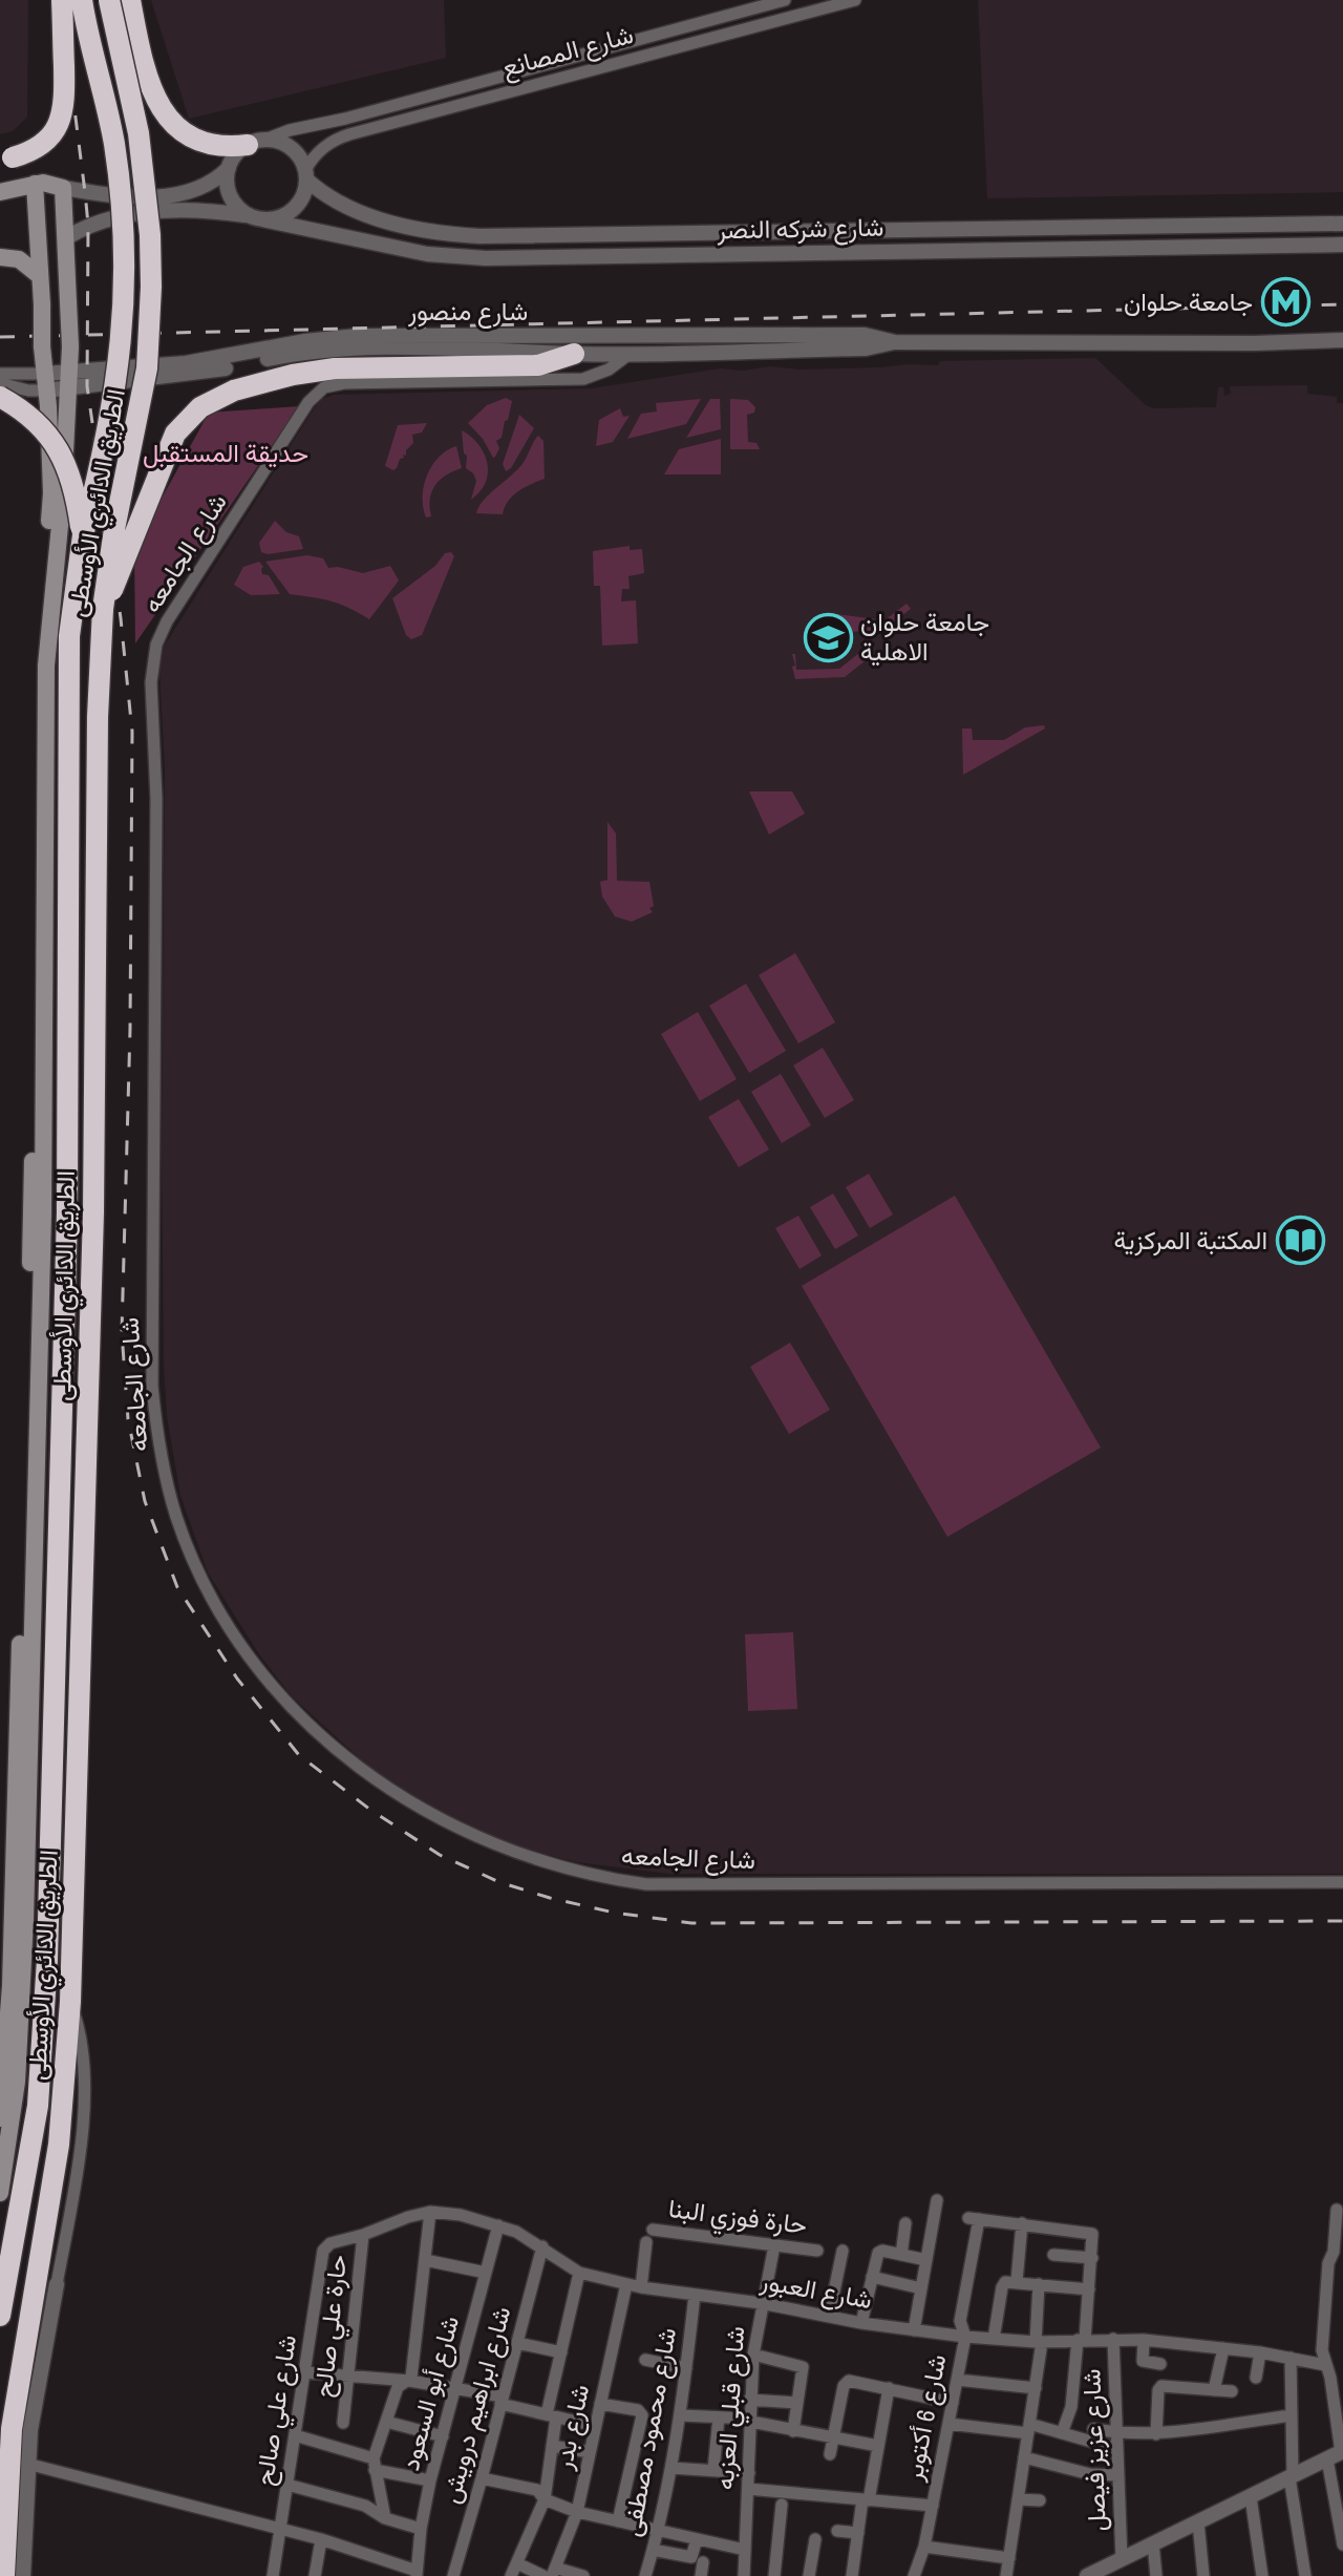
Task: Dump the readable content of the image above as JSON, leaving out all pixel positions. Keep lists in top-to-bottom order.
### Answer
{
  "streets": {
    "highway": ["الطريق الدائري الأوسطى"],
    "street": [
      "شارع المصانع",
      "شارع شركه النصر",
      "شارع منصور",
      "شارع الجامعه",
      "حارة فوزي البنا",
      "شارع العبور",
      "حارة علي صالح",
      "شارع أبو السعود",
      "شارع ابراهيم درويش",
      "شارع قبلي العزبه",
      "شارع علي صالح",
      "شارع 6 أكتوبر",
      "شارع بدر",
      "شارع محمود مصطفى",
      "شارع عزيز فيصل"
    ]
  },
  "crossings": [
    ["شارع المصانع", "شارع شركه النصر"],
    ["شارع منصور", "شارع الجامعه"],
    ["حارة فوزي البنا", "شارع قبلي العزبه"],
    ["شارع العبور", "حارة علي صالح"],
    ["شارع العبور", "شارع أبو السعود"],
    ["شارع العبور", "شارع ابراهيم درويش"],
    ["شارع العبور", "شارع قبلي العزبه"],
    ["شارع العبور", "شارع علي صالح"],
    ["شارع العبور", "شارع 6 أكتوبر"],
    ["شارع العبور", "شارع بدر"],
    ["شارع العبور", "شارع محمود مصطفى"],
    ["شارع العبور", "شارع عزيز فيصل"]
  ],
  "parks": ["حديقة المستقبل"],
  "places": {
    "metro station": ["جامعة حلوان"],
    "school or university": ["جامعة حلوان الاهلية"],
    "library": ["المكتبة المركزية"]
  }
}
